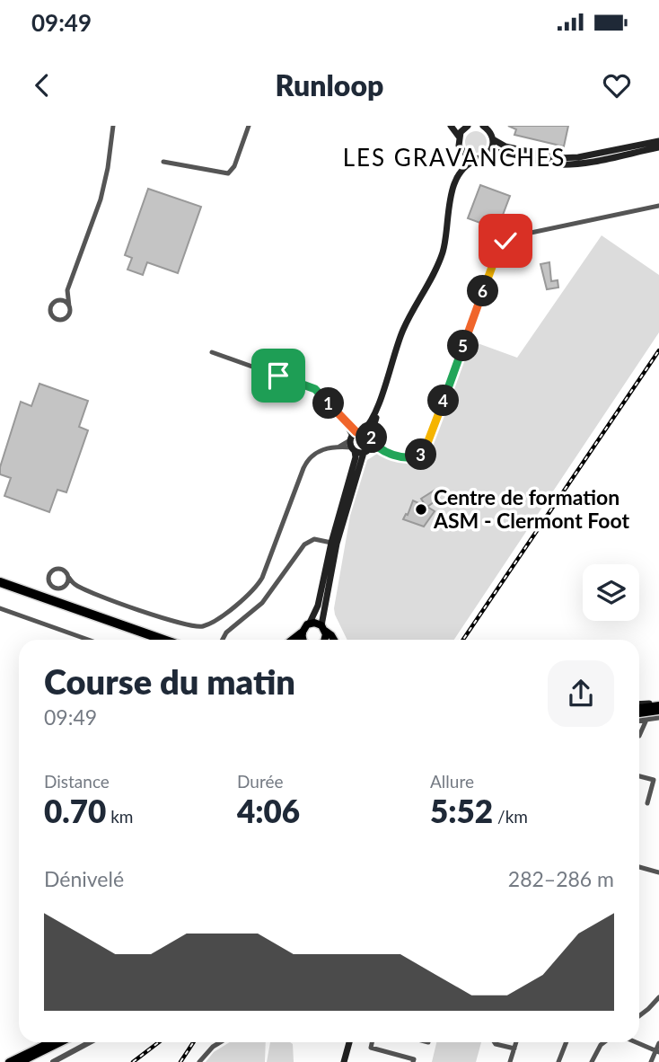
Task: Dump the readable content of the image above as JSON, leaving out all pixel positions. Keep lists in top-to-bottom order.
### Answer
{
  "districts": ["LES GRAVANCHES"],
  "places": ["Centre de formation ASM - Clermont Foot"],
  "page": {
    "status": "09:49",
    "header": "Runloop",
    "pins": [
      "6",
      "5",
      "4",
      "1",
      "2",
      "3"
    ],
    "heading": ["Course du matin", "09:49"],
    "stats": [
      ["Distance", "0.70 km"],
      ["Durée", "4:06"],
      ["Allure", "5:52 /km"]
    ],
    "chart": ["Dénivelé", "282–286 m"]
  }
}
